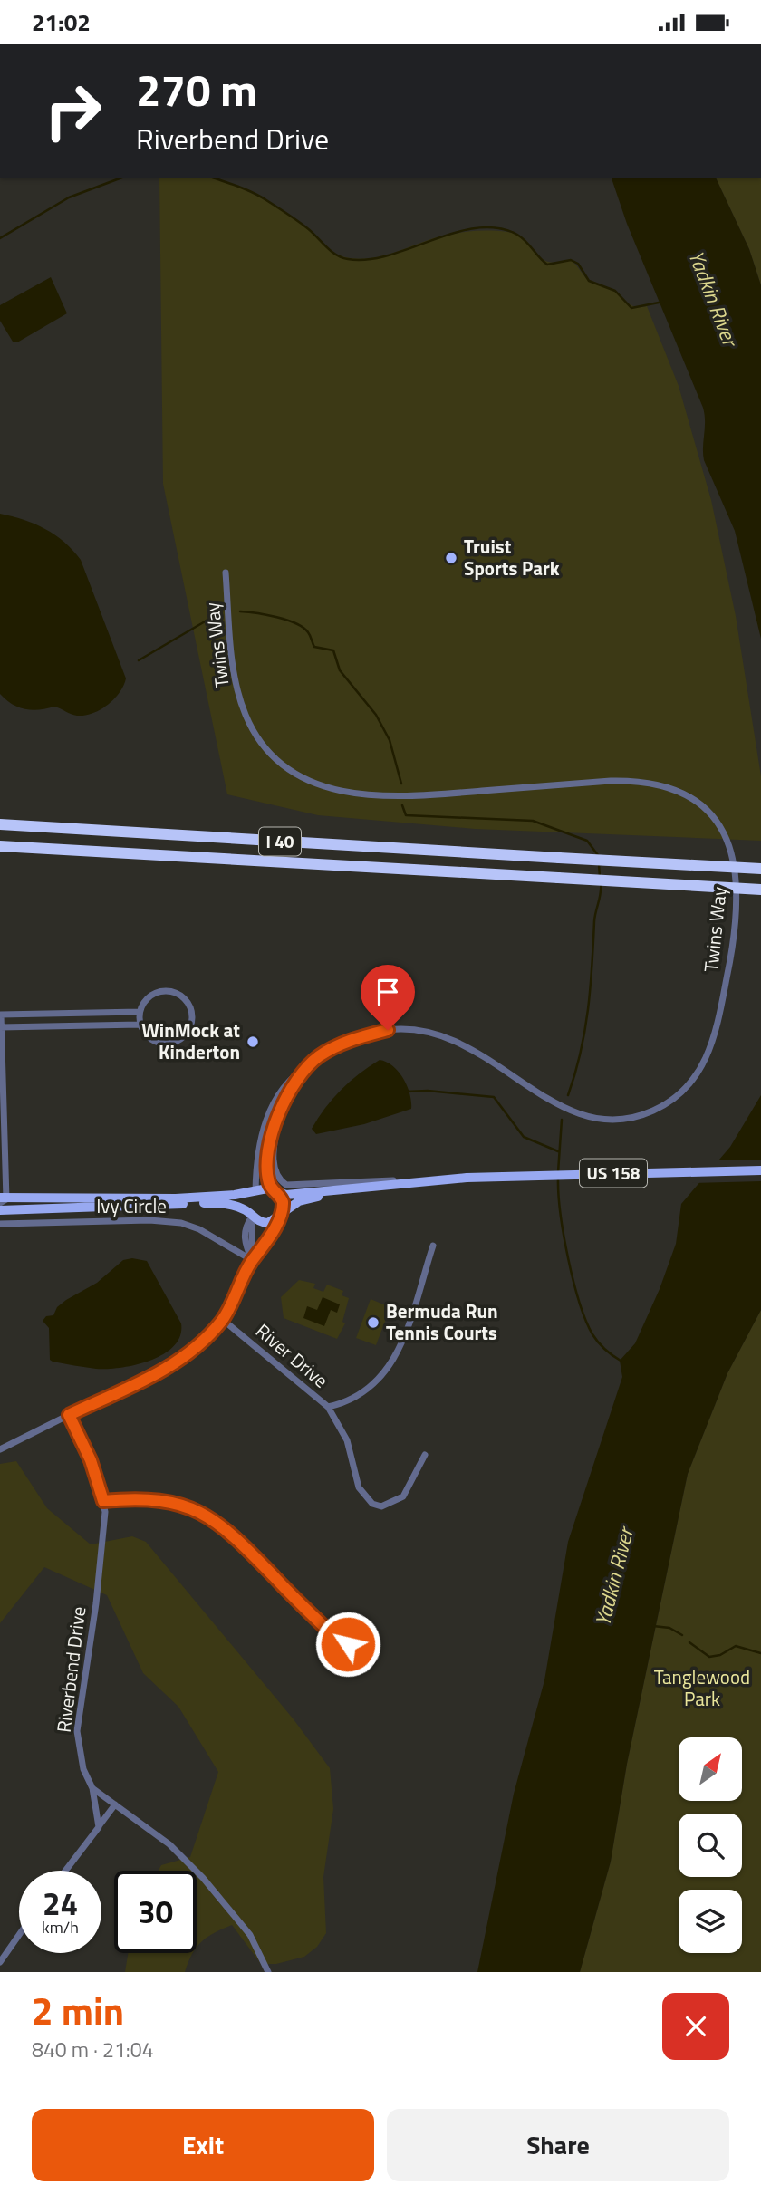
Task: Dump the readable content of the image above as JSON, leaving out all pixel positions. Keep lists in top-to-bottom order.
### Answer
{
  "streets": {
    "highway": ["I 40"],
    "main road": ["US 158"],
    "street": [
      "Twins Way",
      "Ivy Circle",
      "River Drive",
      "Riverbend Drive"
    ]
  },
  "crossings": [
    ["Twins Way", "US 158"]
  ],
  "water": ["Yadkin River"],
  "parks": ["Tanglewood Park"],
  "places": ["Truist Sports Park", "WinMock at Kinderton", "Bermuda Run Tennis Courts"],
  "north": "top right",
  "page": {
    "status": "21:02",
    "turn": ["270 m", "Riverbend Drive"],
    "speed": "24 km/h",
    "limit": "30",
    "heading": ["2 min", "840 m · 21:04"],
    "buttons": ["Exit", "Share"]
  }
}
